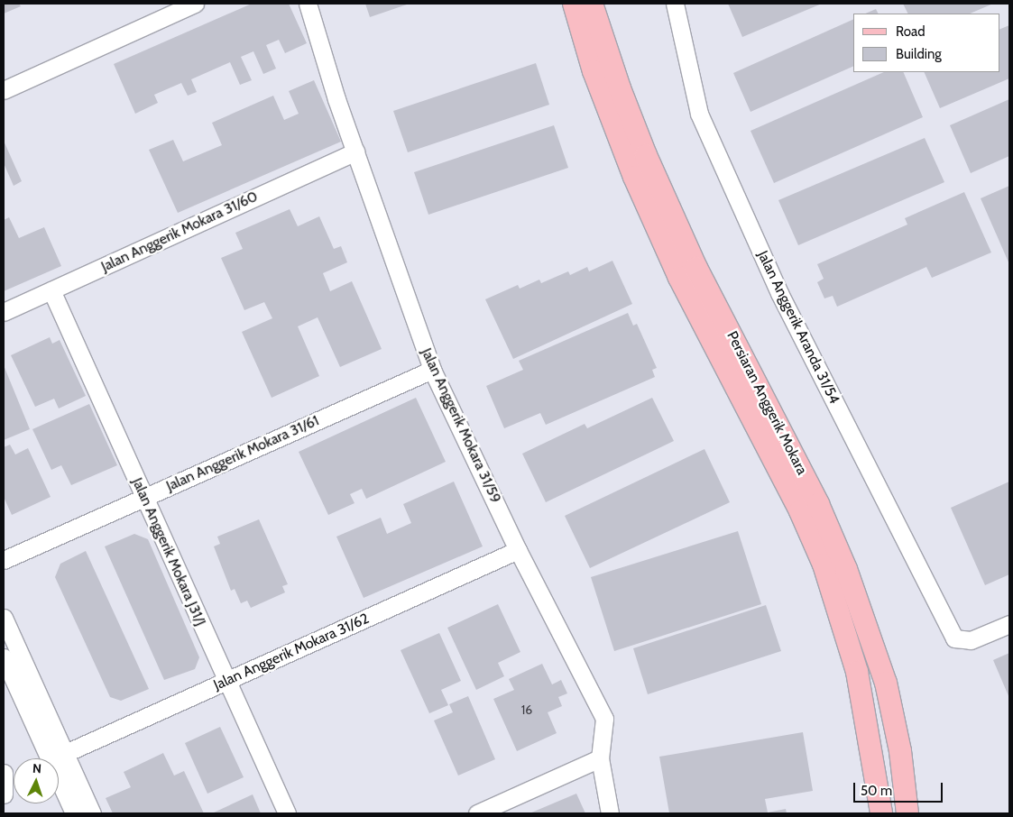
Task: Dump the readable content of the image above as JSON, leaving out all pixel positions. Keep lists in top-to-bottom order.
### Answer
{
  "streets": {
    "main road": ["Persiaran Anggerik Mokara"],
    "street": [
      "Jalan Anggerik Mokara 31/60",
      "Jalan Anggerik Aranda 31/54",
      "Jalan Anggerik Mokara 31/59",
      "Jalan Anggerik Mokara 31/61",
      "Jalan Anggerik Mokara J31/J",
      "Jalan Anggerik Mokara 31/62"
    ]
  },
  "crossings": [
    ["Jalan Anggerik Mokara 31/60", "Jalan Anggerik Mokara 31/59"],
    ["Jalan Anggerik Mokara 31/60", "Jalan Anggerik Mokara J31/J"],
    ["Jalan Anggerik Mokara 31/59", "Jalan Anggerik Mokara 31/61"],
    ["Jalan Anggerik Mokara 31/59", "Jalan Anggerik Mokara 31/62"],
    ["Jalan Anggerik Mokara 31/61", "Jalan Anggerik Mokara J31/J"],
    ["Jalan Anggerik Mokara J31/J", "Jalan Anggerik Mokara 31/62"]
  ],
  "house_numbers": ["16"],
  "legend": ["Road", "Building"],
  "scale_bar": "50 m",
  "north": "top"
}
